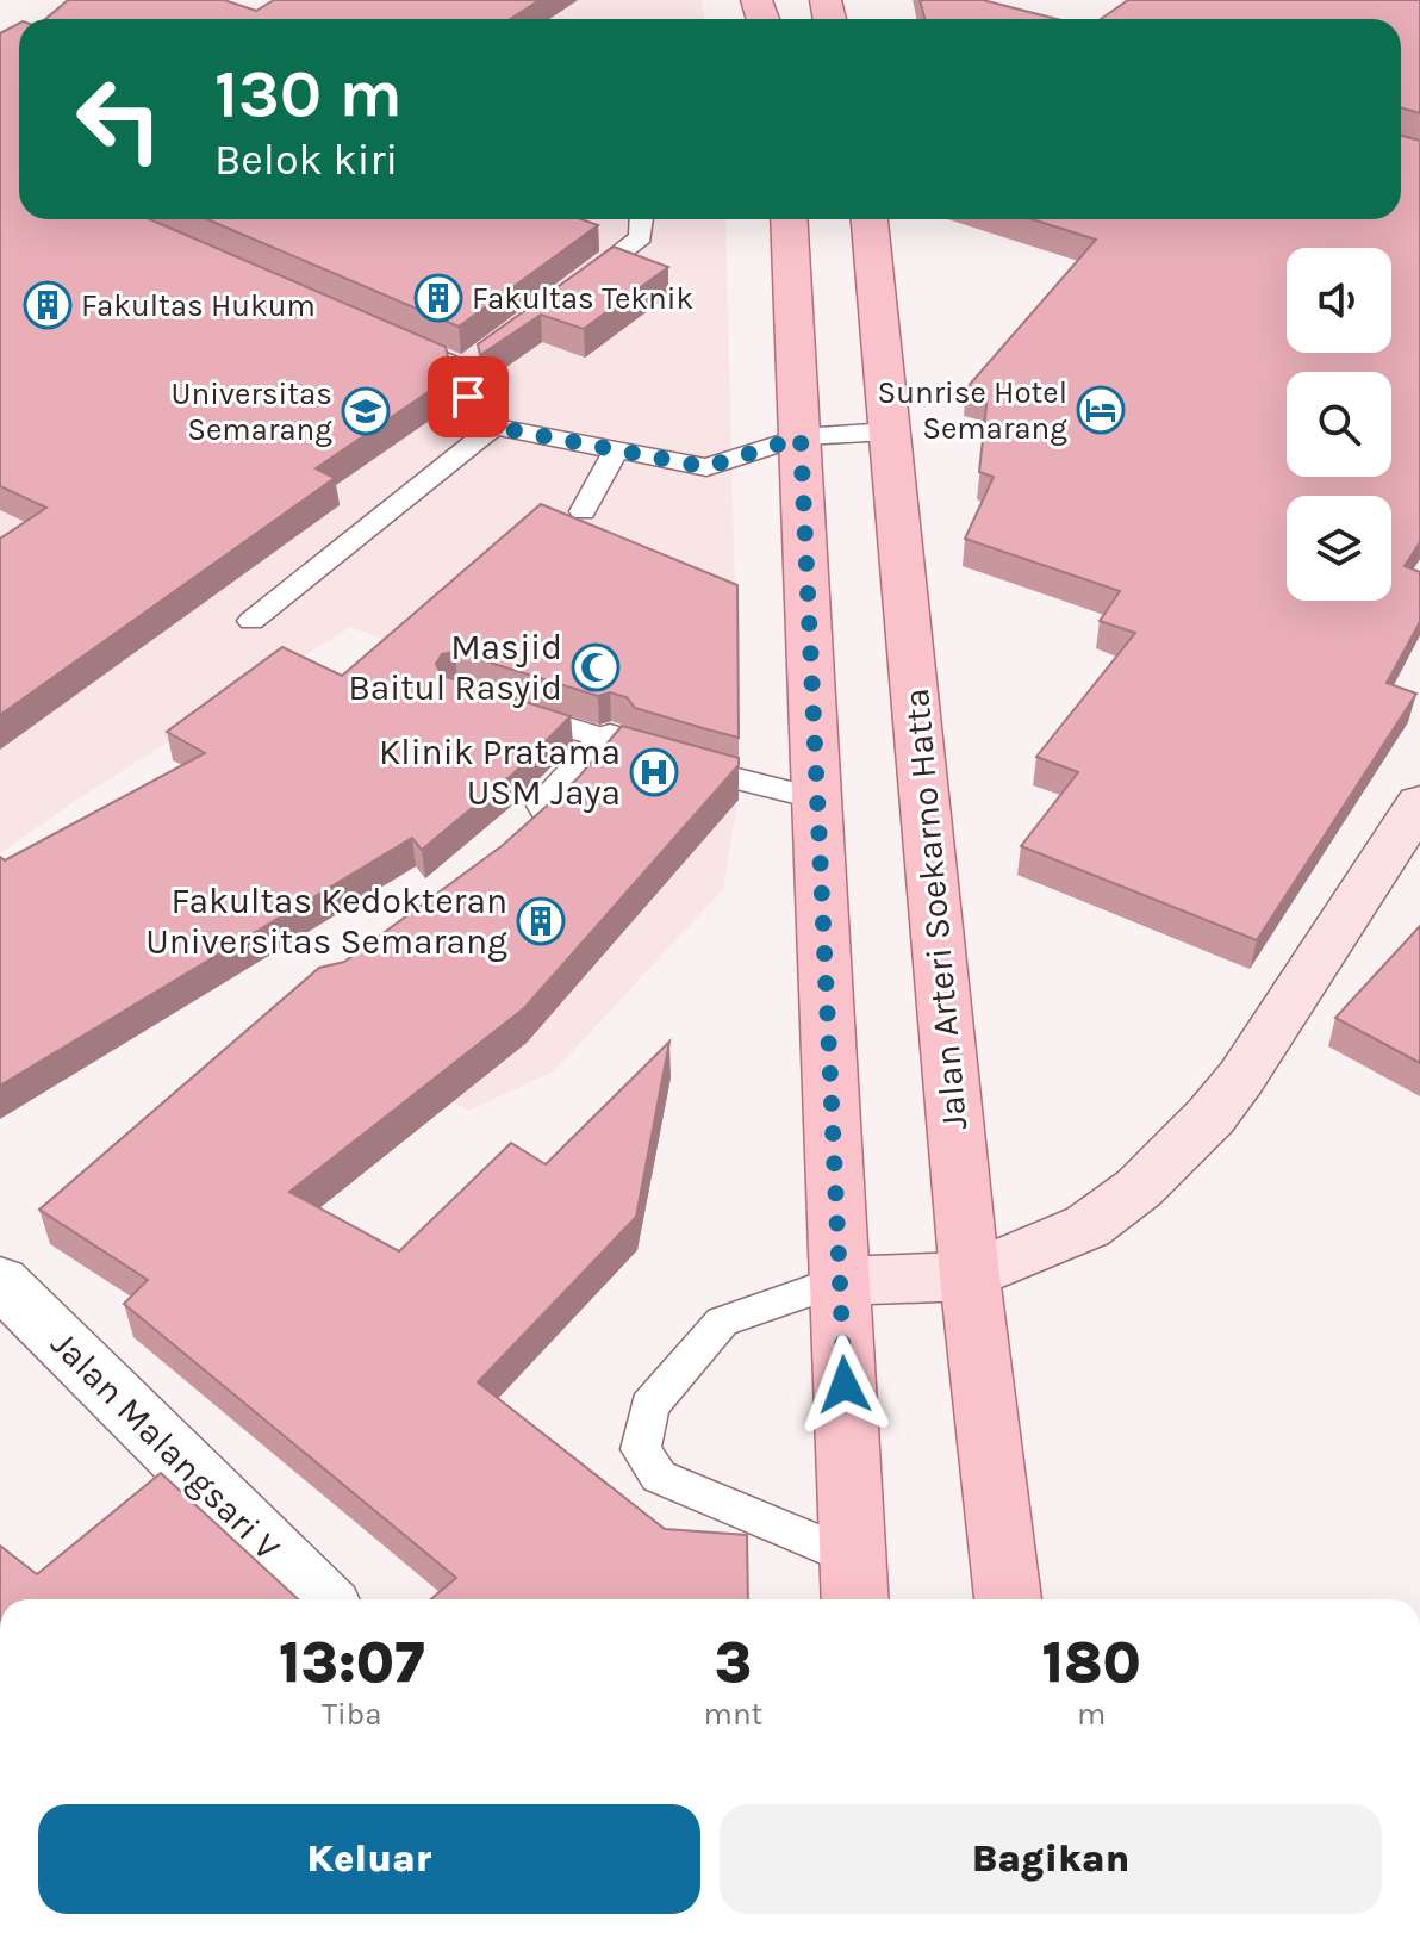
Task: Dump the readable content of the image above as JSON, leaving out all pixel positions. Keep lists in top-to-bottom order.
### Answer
{
  "streets": {
    "main road": ["Jalan Arteri Soekarno Hatta"],
    "street": ["Jalan Malangsari V"]
  },
  "places": {
    "building": ["Fakultas Teknik", "Fakultas Hukum", "Fakultas Kedokteran Universitas Semarang"],
    "hotel": ["Sunrise Hotel Semarang"],
    "school or university": ["Universitas Semarang"],
    "mosque": ["Masjid Baitul Rasyid"],
    "hospital": ["Klinik Pratama USM Jaya"]
  },
  "page": {
    "turn": ["130 m", "Belok kiri"],
    "eta": [
      "13:07",
      "Tiba",
      "3",
      "mnt",
      "180",
      "m"
    ],
    "buttons": ["Keluar", "Bagikan"]
  }
}
